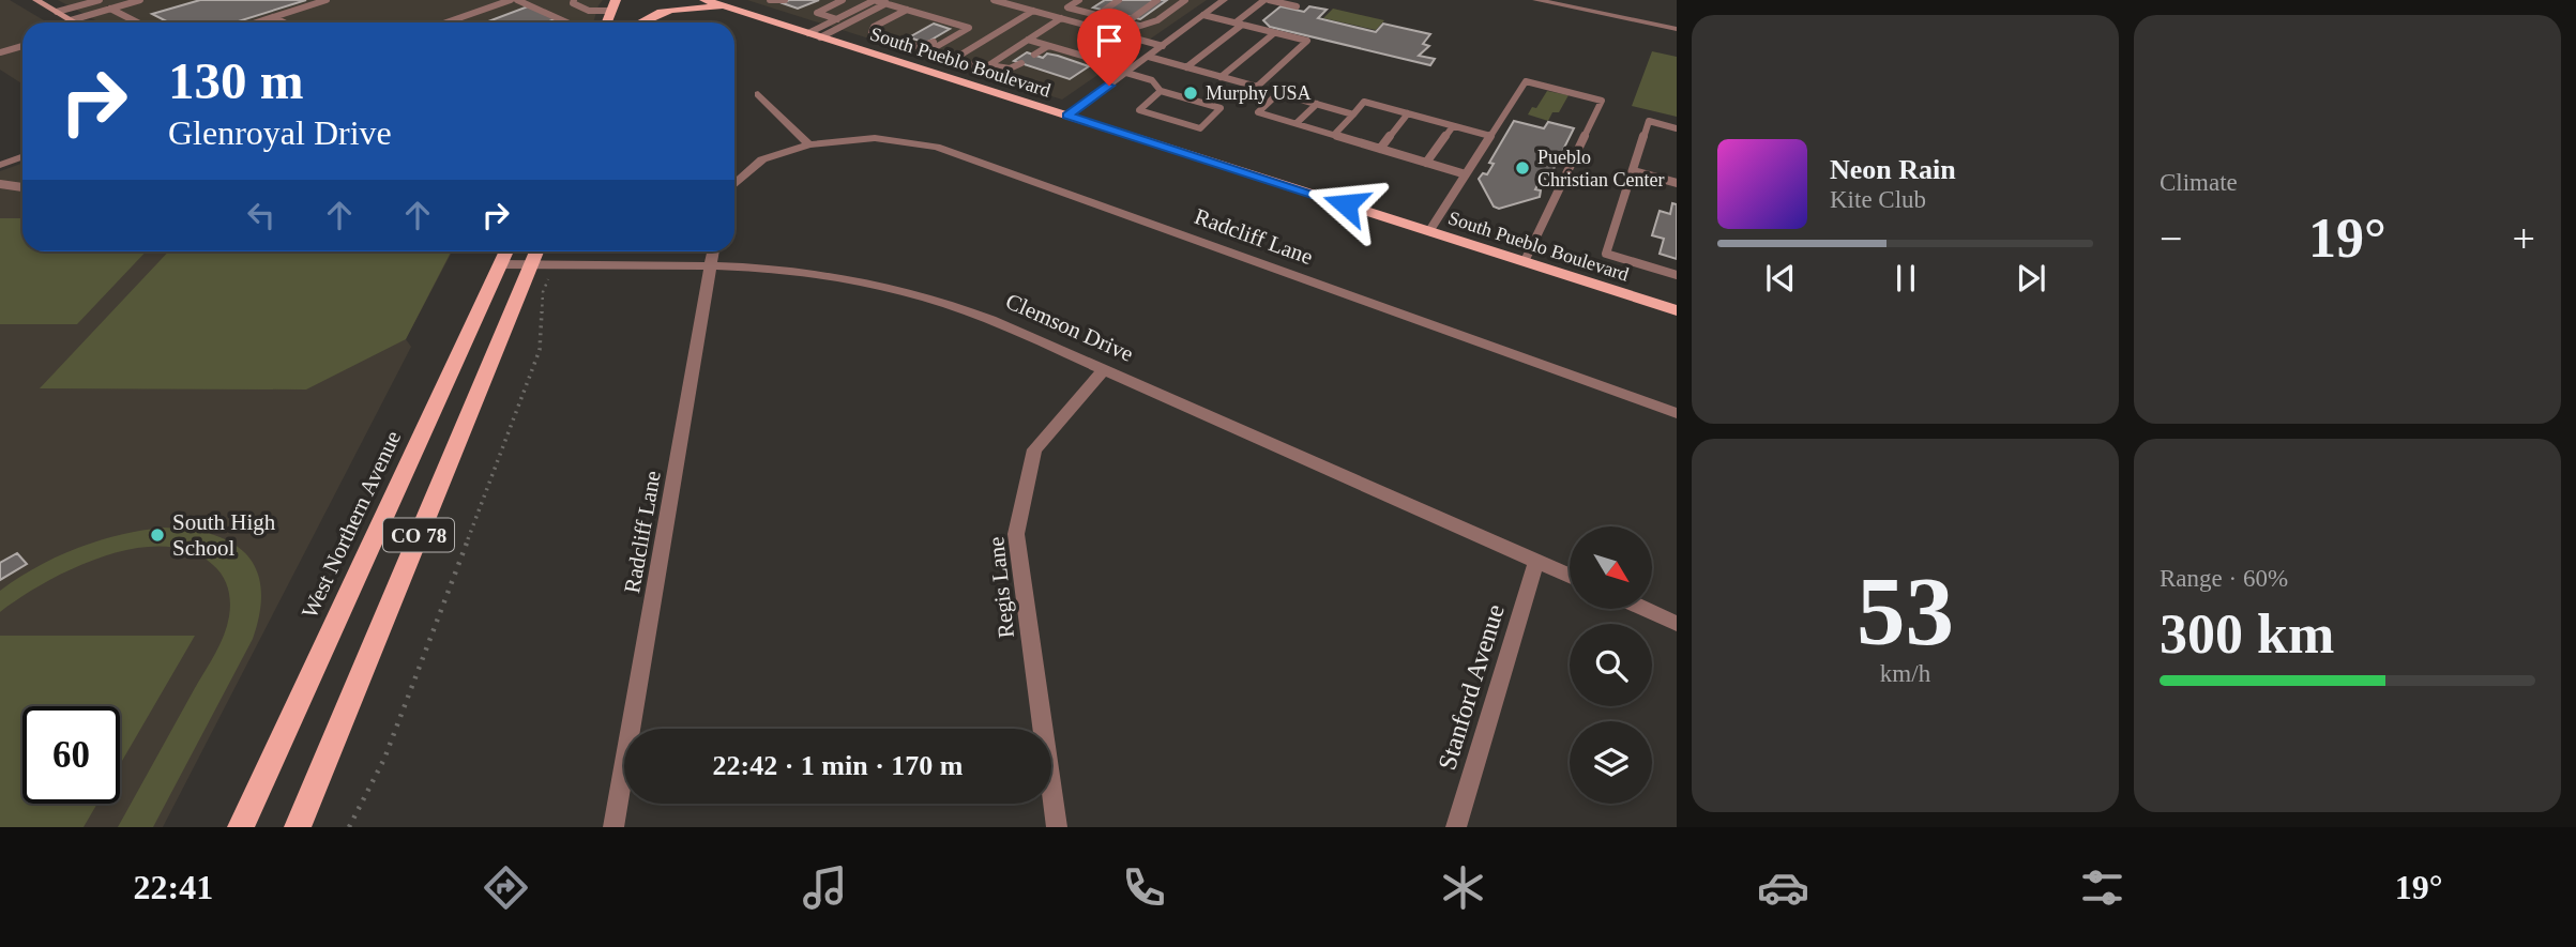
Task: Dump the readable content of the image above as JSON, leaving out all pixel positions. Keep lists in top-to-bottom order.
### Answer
{
  "streets": {
    "main road": ["South Pueblo Boulevard", "West Northern Avenue", "CO 78"],
    "street": [
      "Radcliff Lane",
      "Clemson Drive",
      "Regis Lane",
      "Stanford Avenue"
    ]
  },
  "crossings": [
    ["Radcliff Lane", "Clemson Drive"],
    ["Clemson Drive", "West Northern Avenue"],
    ["Clemson Drive", "CO 78"],
    ["Clemson Drive", "Regis Lane"],
    ["Clemson Drive", "Stanford Avenue"]
  ],
  "places": ["Murphy USA", "Pueblo Christian Center", "South High School"],
  "north": "bottom right",
  "page": {
    "tile": [
      "Climate",
      ["53", "km/h"],
      ["Range · 60%", "300 km"]
    ],
    "turn": ["130 m", "Glenroyal Drive"],
    "song": ["Neon Rain", "Kite Club"],
    "heat": ["−", "19°", "+"],
    "limit": "60",
    "trip": "22:42 · 1 min · 170 m",
    "tabs": ["22:41", "19°"]
  }
}
